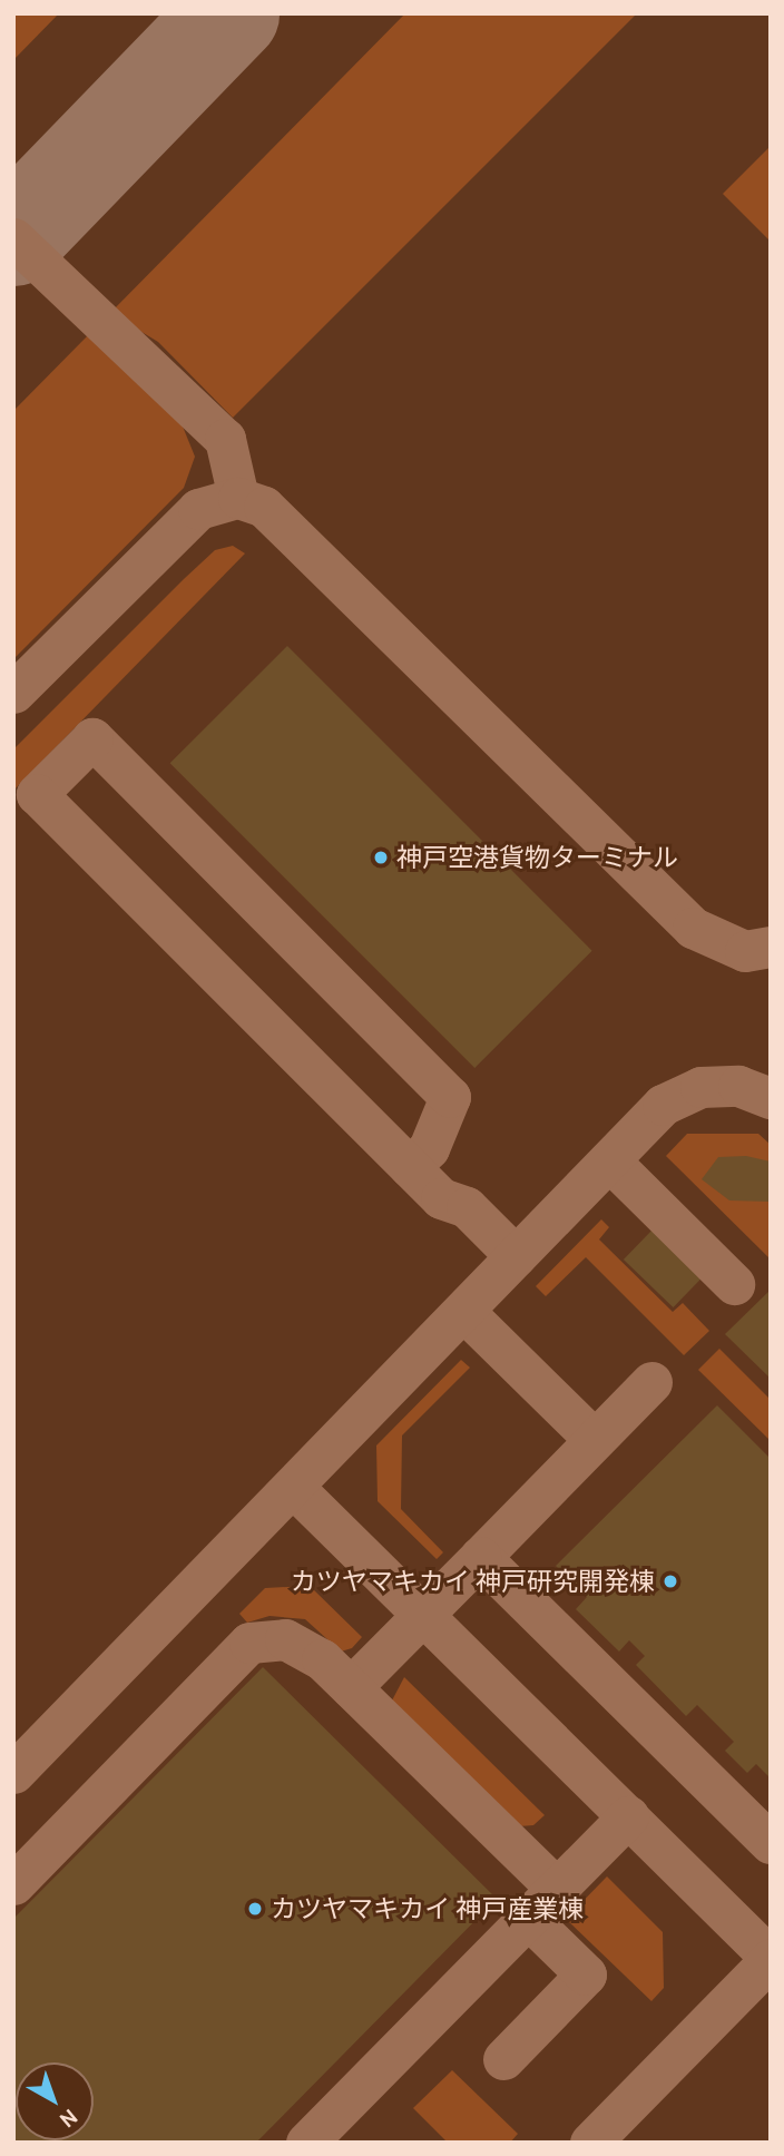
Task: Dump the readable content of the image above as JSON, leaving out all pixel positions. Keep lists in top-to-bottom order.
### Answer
{
  "places": ["神戸空港貨物ターミナル", "カツヤマキカイ 神戸研究開発棟", "カツヤマキカイ 神戸産業棟"],
  "north": "bottom right"
}
